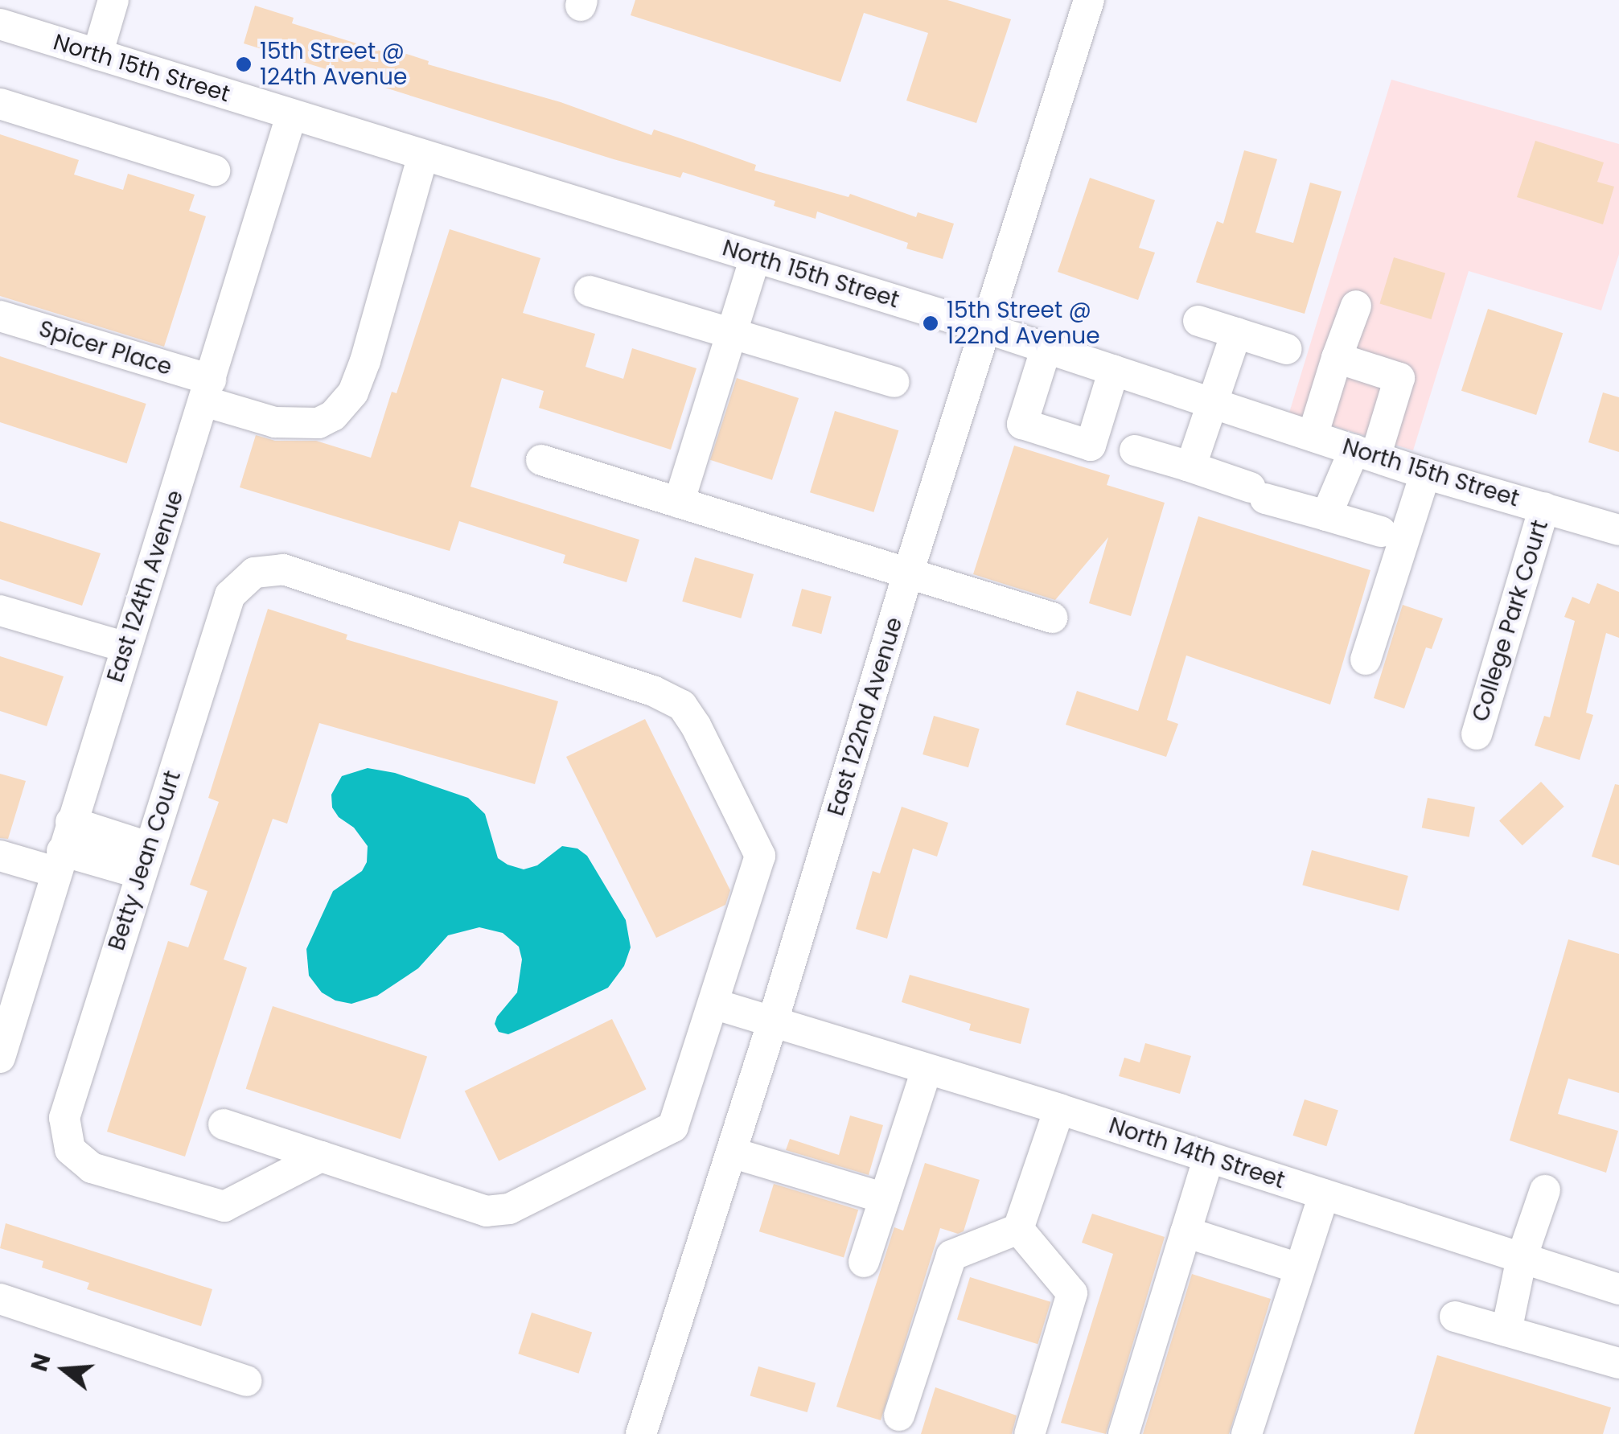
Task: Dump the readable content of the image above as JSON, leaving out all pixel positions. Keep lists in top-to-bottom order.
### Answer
{
  "streets": {
    "street": [
      "North 15th Street",
      "Spicer Place",
      "East 124th Avenue",
      "College Park Court",
      "East 122nd Avenue",
      "Betty Jean Court",
      "North 14th Street"
    ]
  },
  "crossings": [
    ["North 15th Street", "Spicer Place"],
    ["North 15th Street", "East 124th Avenue"],
    ["North 15th Street", "College Park Court"],
    ["North 15th Street", "East 122nd Avenue"],
    ["Spicer Place", "East 124th Avenue"],
    ["East 122nd Avenue", "North 14th Street"]
  ],
  "places": ["15th Street @ 124th Avenue", "15th Street @ 122nd Avenue"],
  "north": "left"
}
